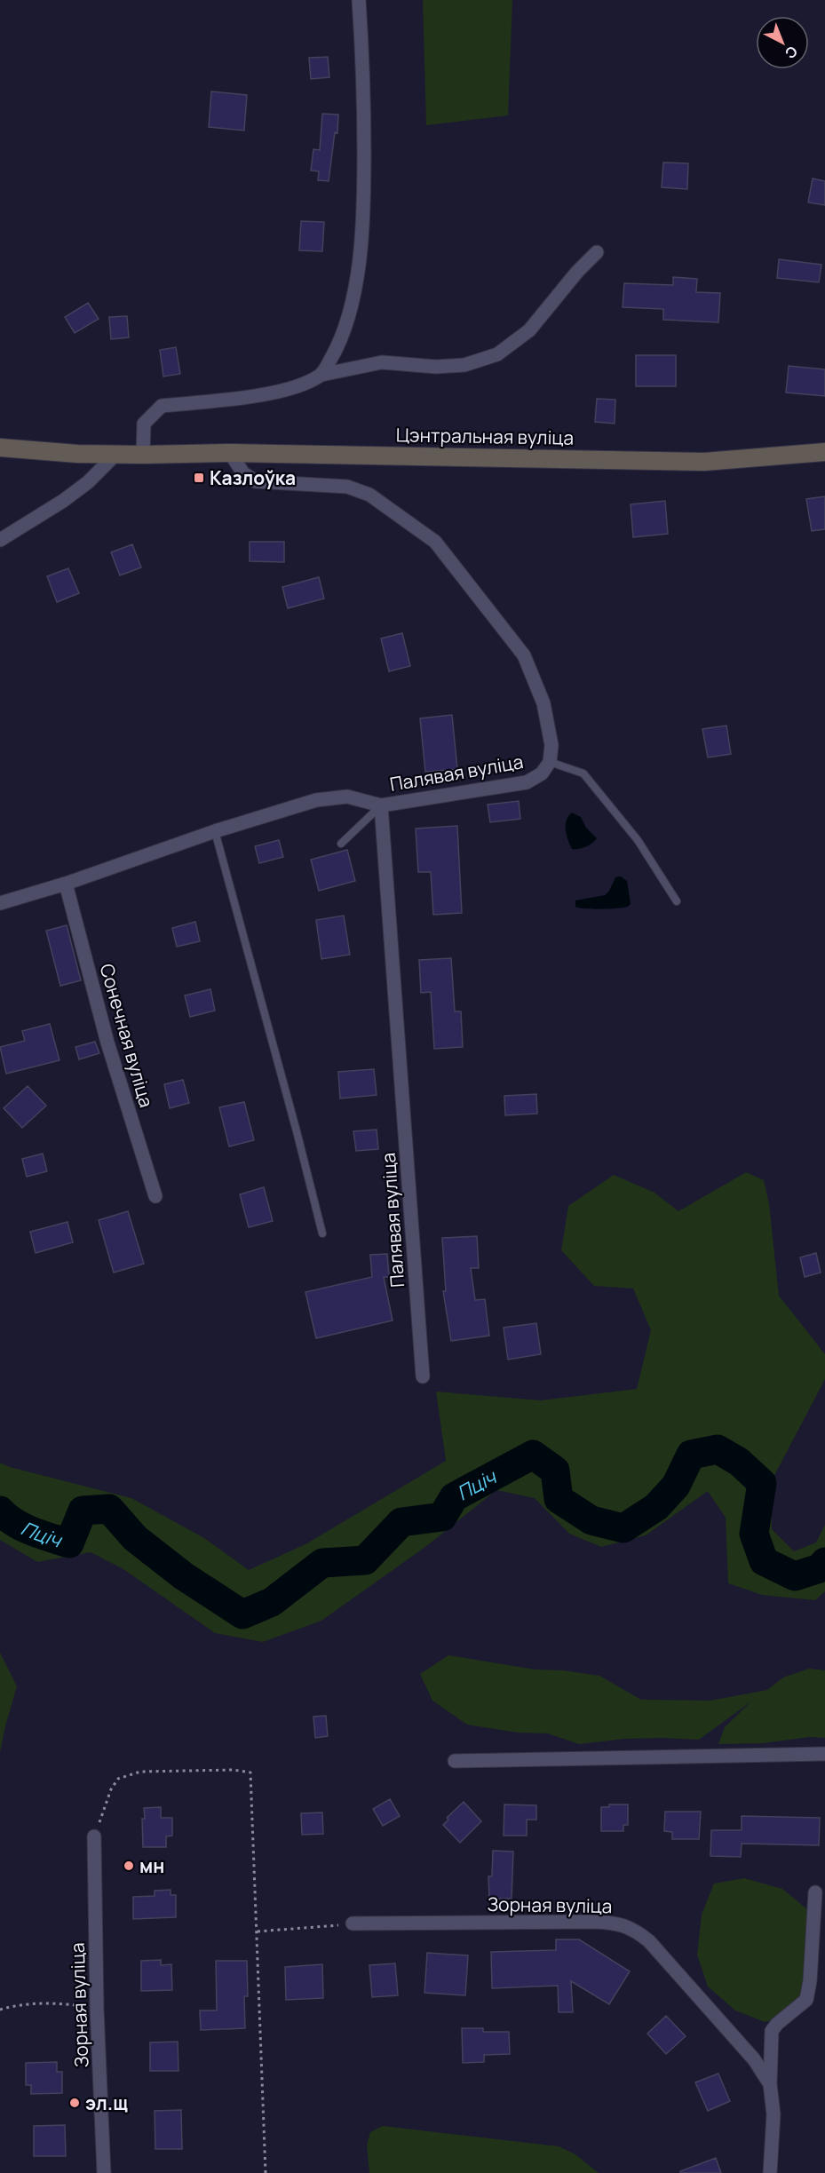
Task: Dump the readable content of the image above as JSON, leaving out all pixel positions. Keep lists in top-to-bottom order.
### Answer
{
  "streets": {
    "main road": ["Цэнтральная вуліца"],
    "street": ["Палявая вуліца", "Сонечная вуліца", "Зорная вуліца"]
  },
  "crossings": [
    ["Цэнтральная вуліца", "Палявая вуліца"]
  ],
  "water": ["Пціч"],
  "places": {
    "transit": ["Казлоўка"],
    "other": ["мн", "эл.щ"]
  },
  "north": "bottom right"
}
